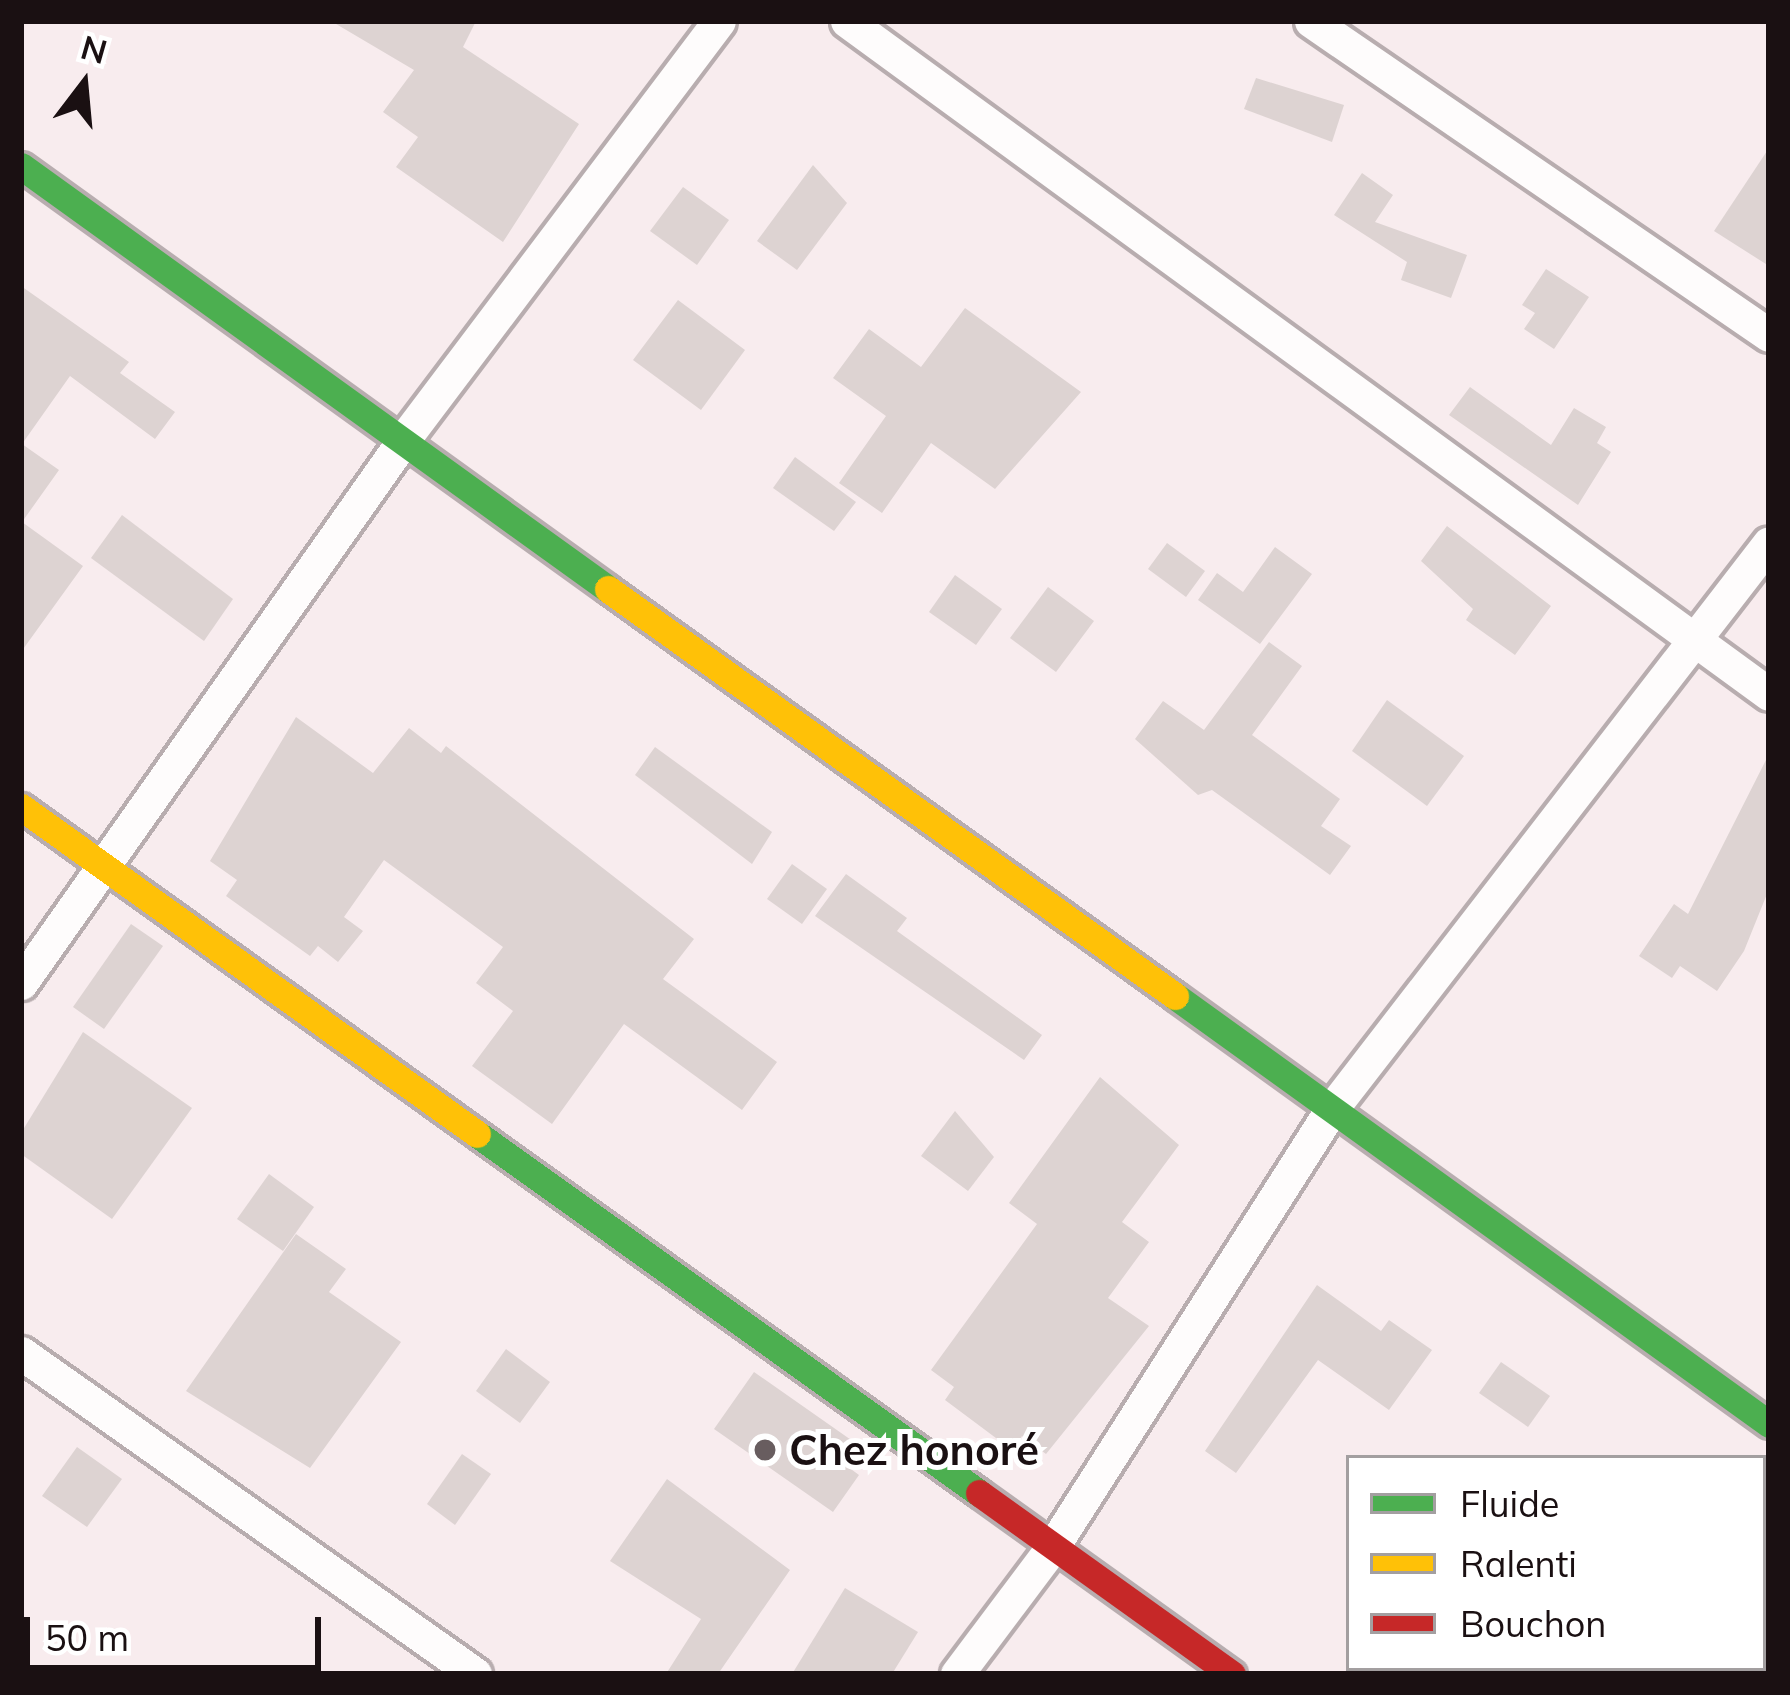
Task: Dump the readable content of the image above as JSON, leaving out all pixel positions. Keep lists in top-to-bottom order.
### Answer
{
  "places": ["Chez honoré"],
  "legend": ["Fluide", "Ralenti", "Bouchon"],
  "scale_bar": "50 m",
  "north": "top"
}
